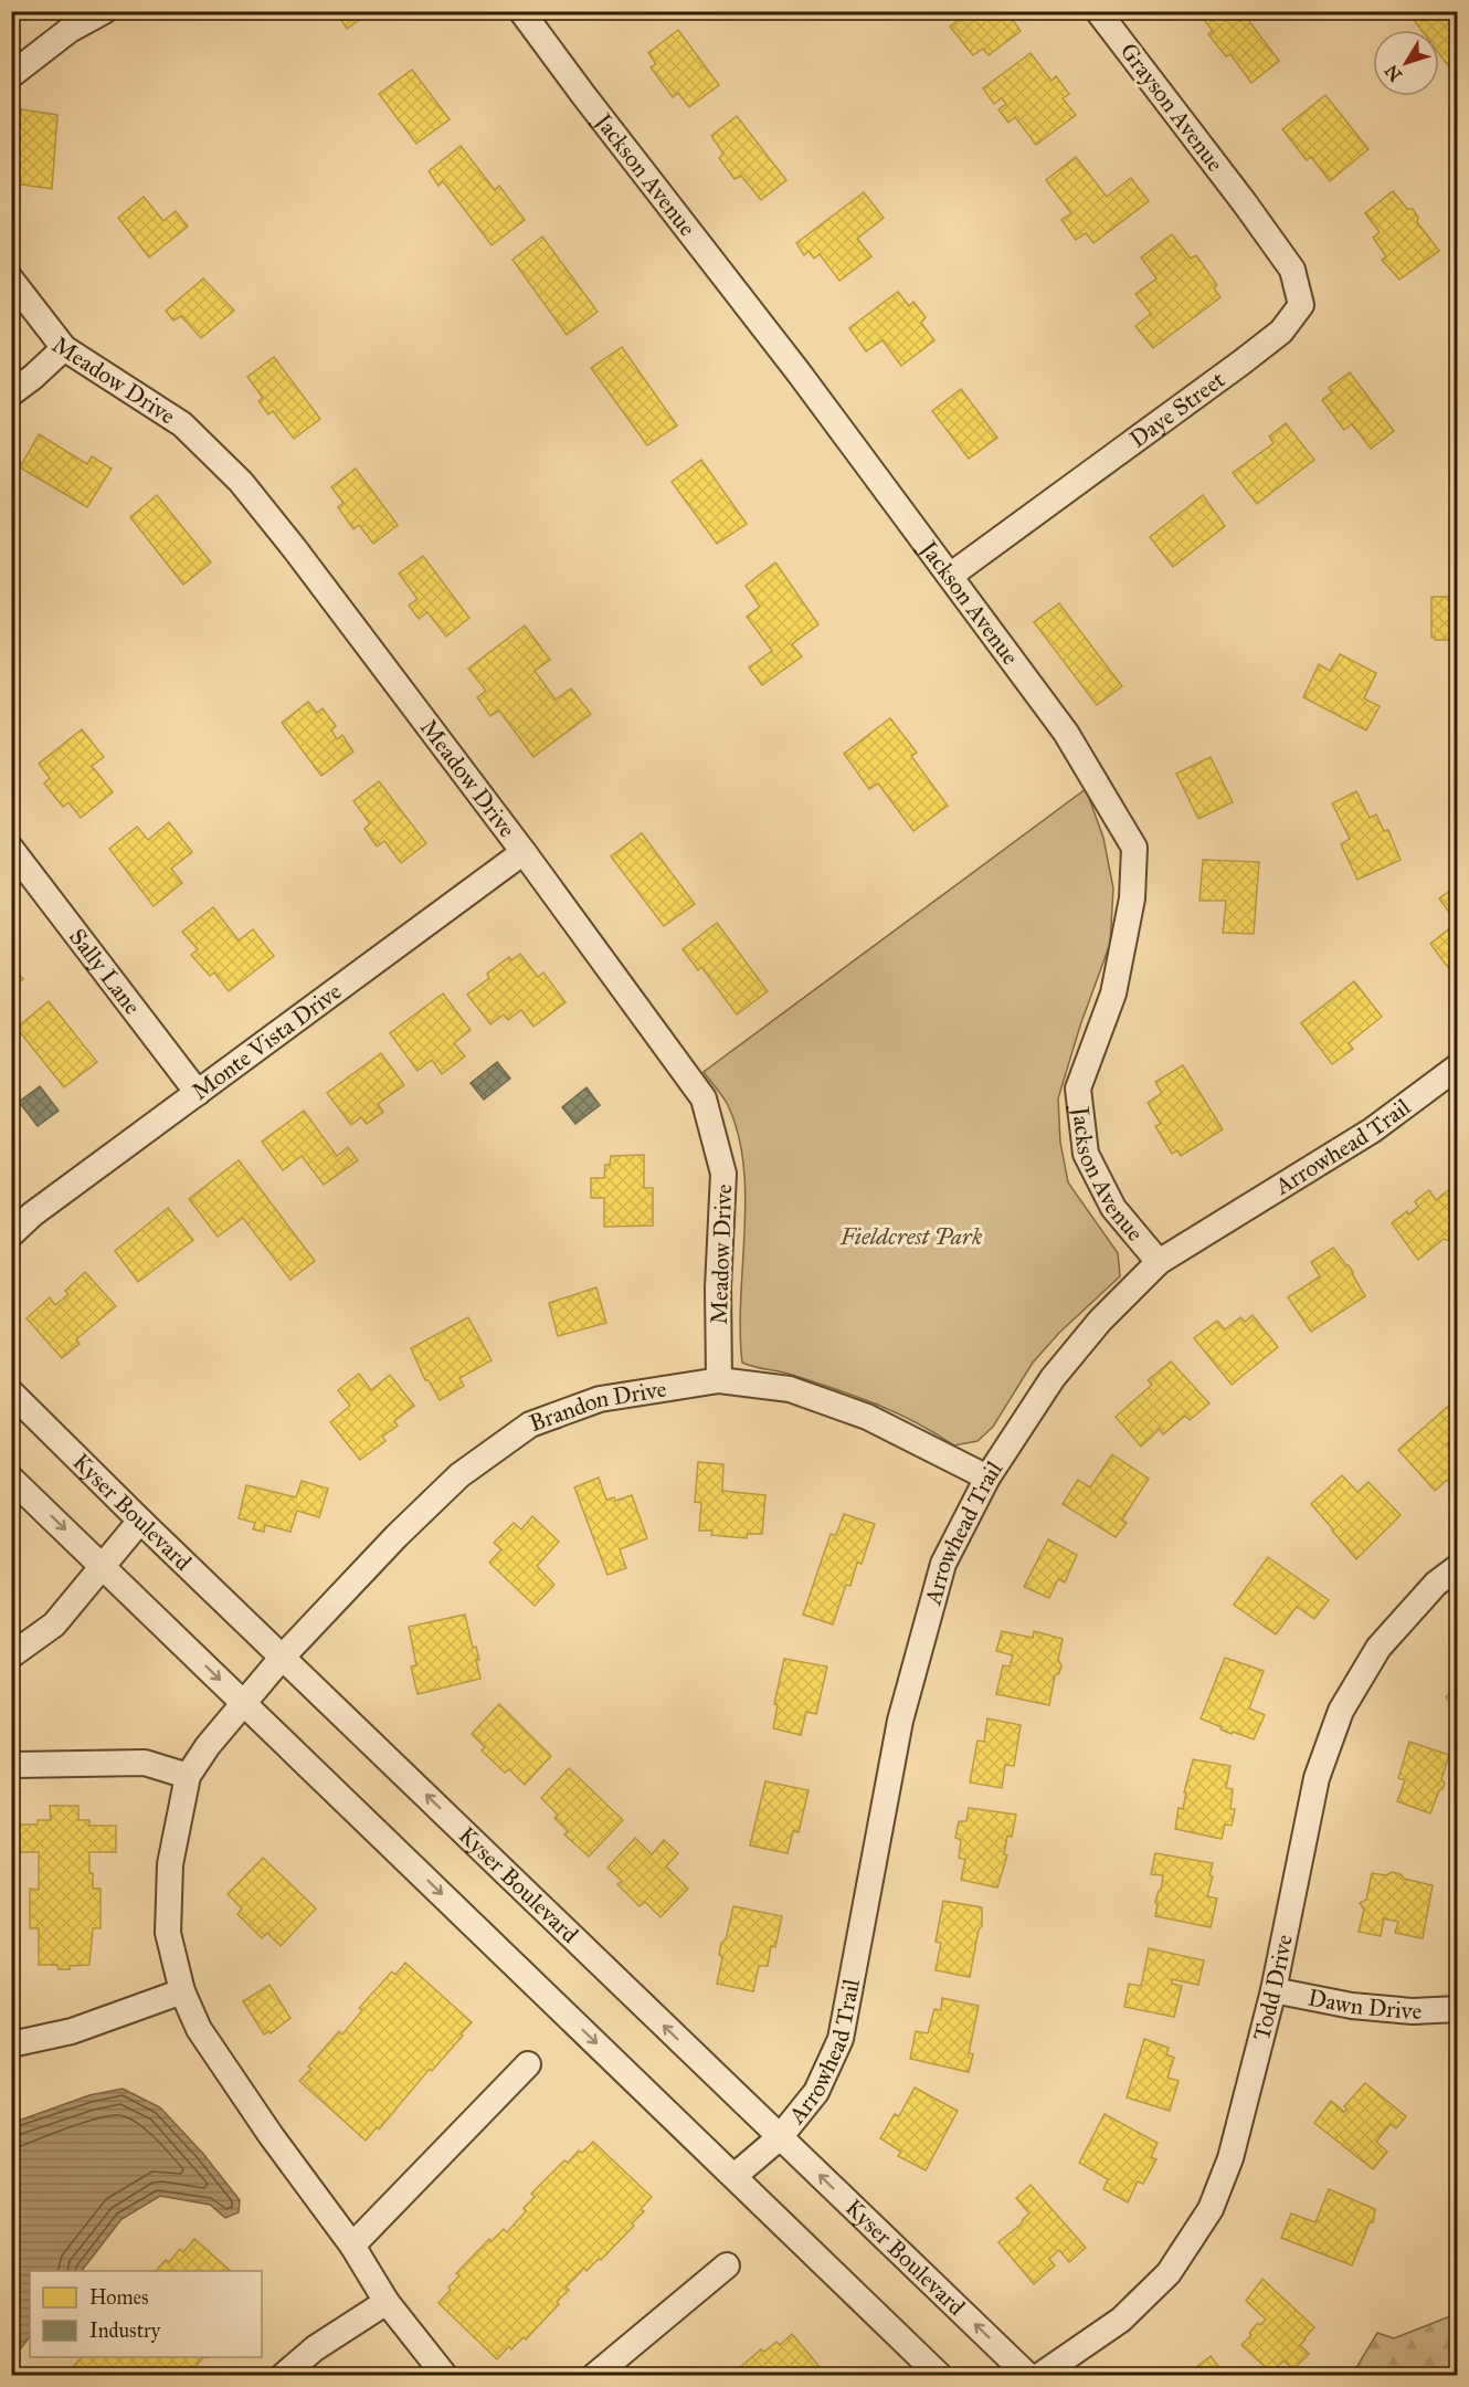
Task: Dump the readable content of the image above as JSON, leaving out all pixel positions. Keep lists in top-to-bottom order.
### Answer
{
  "streets": {
    "street": [
      "Grayson Avenue",
      "Jackson Avenue",
      "Meadow Drive",
      "Daye Street",
      "Sally Lane",
      "Monte Vista Drive",
      "Arrowhead Trail",
      "Brandon Drive",
      "Kyser Boulevard",
      "Todd Drive",
      "Dawn Drive"
    ]
  },
  "crossings": [
    ["Grayson Avenue", "Daye Street"],
    ["Jackson Avenue", "Daye Street"],
    ["Jackson Avenue", "Arrowhead Trail"],
    ["Meadow Drive", "Monte Vista Drive"],
    ["Meadow Drive", "Brandon Drive"],
    ["Sally Lane", "Monte Vista Drive"],
    ["Arrowhead Trail", "Brandon Drive"],
    ["Arrowhead Trail", "Kyser Boulevard"],
    ["Brandon Drive", "Kyser Boulevard"],
    ["Todd Drive", "Dawn Drive"]
  ],
  "parks": ["Fieldcrest Park"],
  "legend": ["Homes", "Industry"],
  "north": "bottom left"
}
